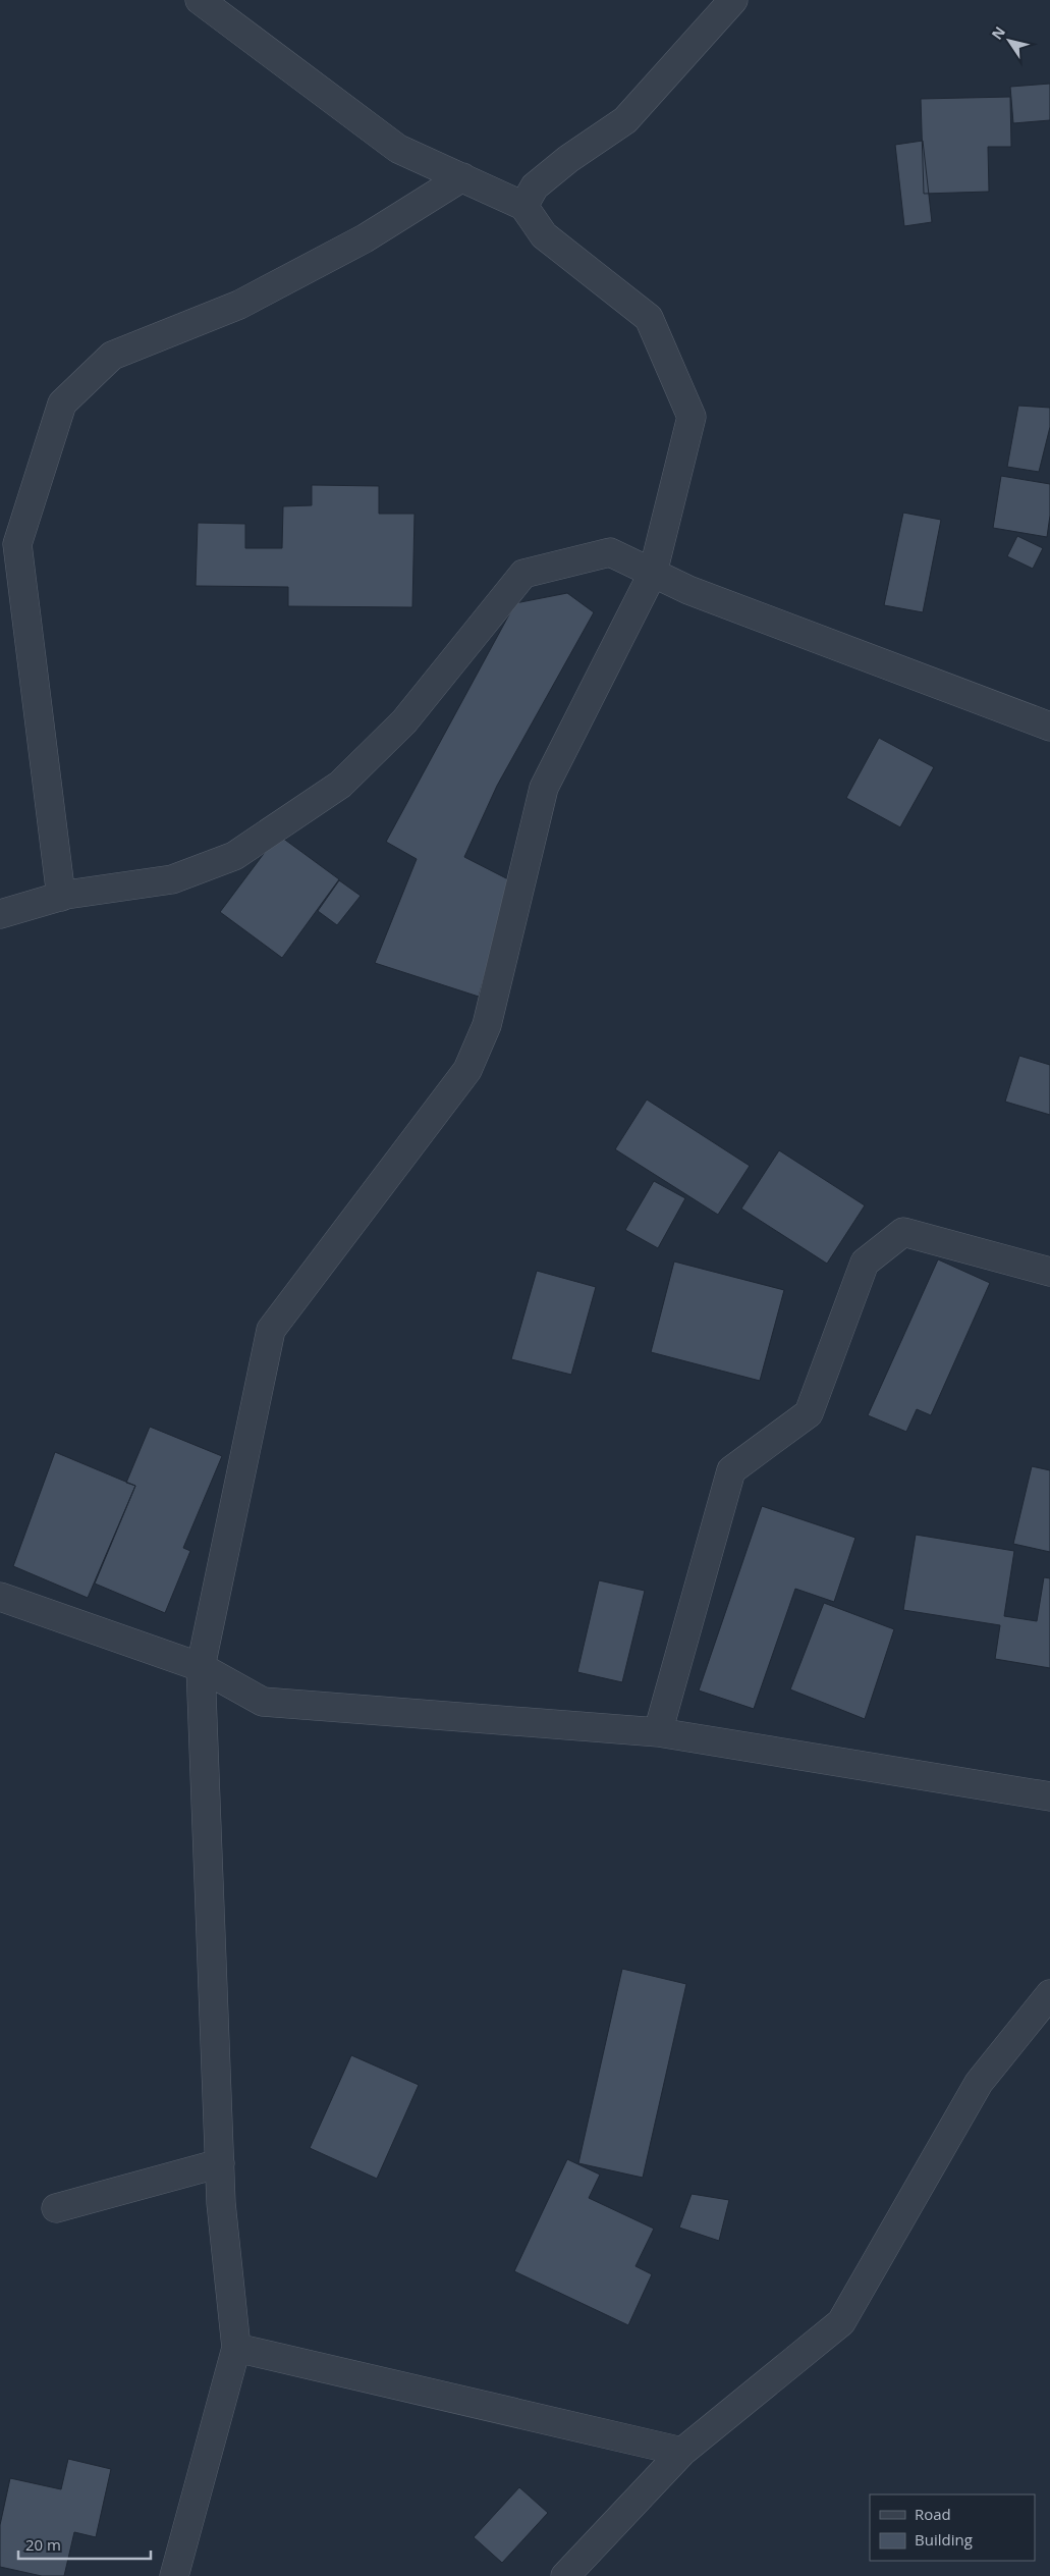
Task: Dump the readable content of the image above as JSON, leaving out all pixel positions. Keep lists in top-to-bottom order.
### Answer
{
  "legend": ["Road", "Building"],
  "scale_bar": "20 m",
  "north": "top left"
}
